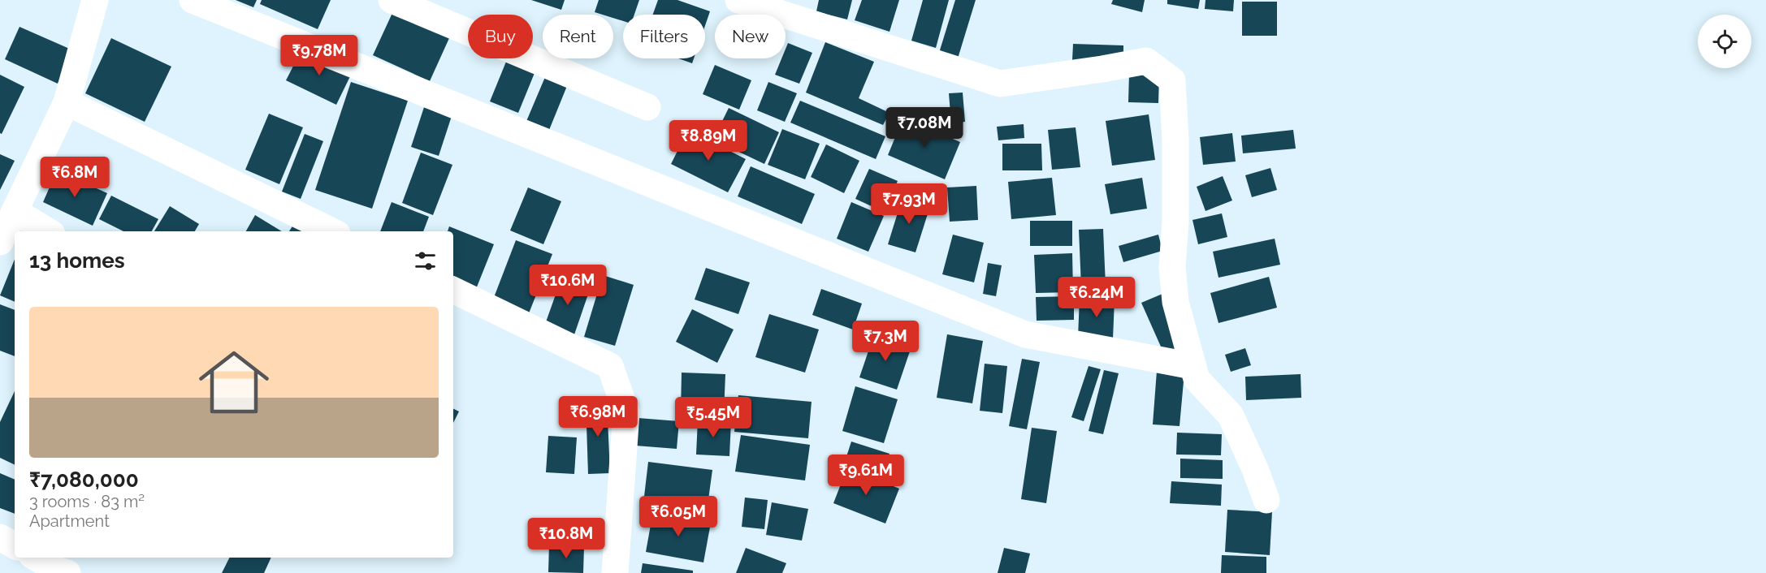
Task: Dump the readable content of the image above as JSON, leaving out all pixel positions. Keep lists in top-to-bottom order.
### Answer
{
  "page": {
    "chip": [
      "Buy",
      "Rent",
      "Filters",
      "New"
    ],
    "price": [
      "₹9.78M",
      "₹7.08M",
      "₹8.89M",
      "₹6.8M",
      "₹7.93M",
      "₹10.6M",
      "₹6.24M",
      "₹7.3M",
      "₹6.98M",
      "₹5.45M",
      "₹9.61M",
      "₹6.05M",
      "₹10.8M"
    ],
    "heading": "13 homes",
    "list": [
      {
        "name": "₹7,080,000",
        "note": "3 rooms · 83 m² · Apartment"
      }
    ]
  }
}
